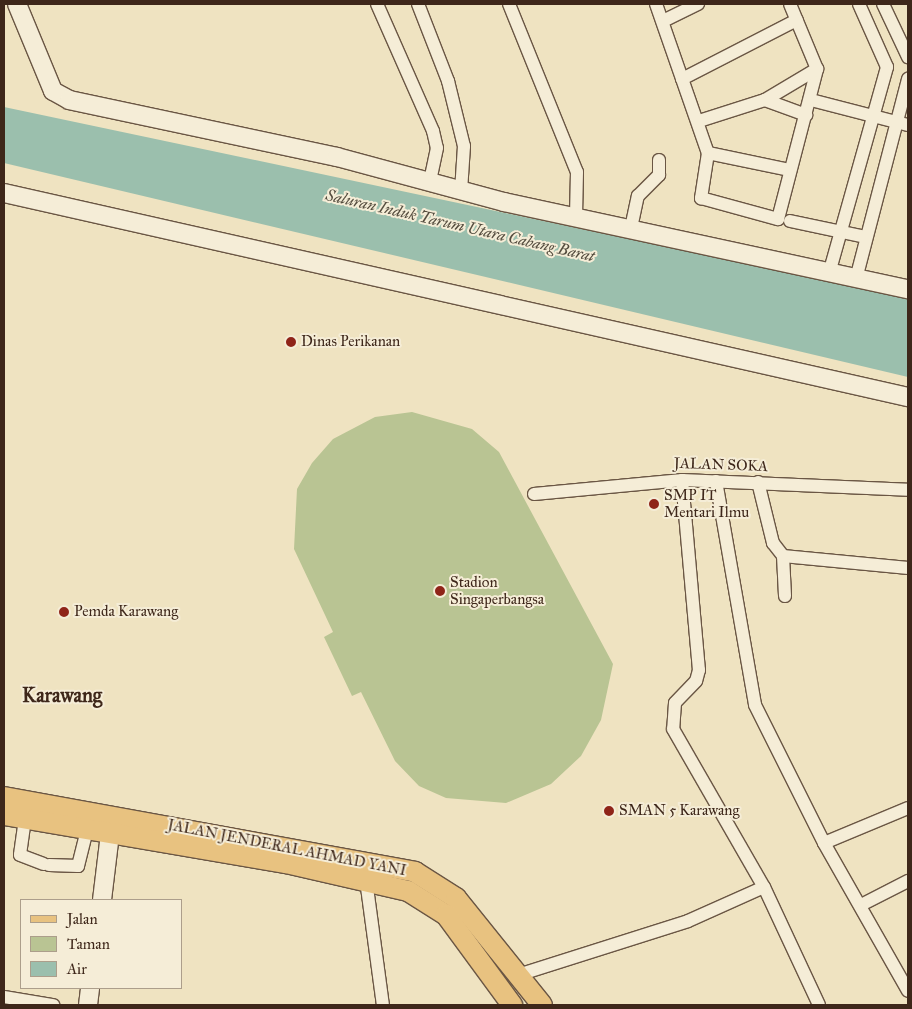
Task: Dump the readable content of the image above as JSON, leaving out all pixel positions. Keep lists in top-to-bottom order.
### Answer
{
  "streets": {
    "main road": ["JALAN JENDERAL AHMAD YANI"],
    "street": ["JALAN SOKA"]
  },
  "districts": ["Karawang"],
  "water": ["Saluran Induk Tarum Utara Cabang Barat"],
  "places": [
    "Dinas Perikanan",
    "SMP IT Mentari Ilmu",
    "Stadion Singaperbangsa",
    "Pemda Karawang",
    "SMAN 5 Karawang"
  ],
  "legend": ["Jalan", "Taman", "Air"]
}
